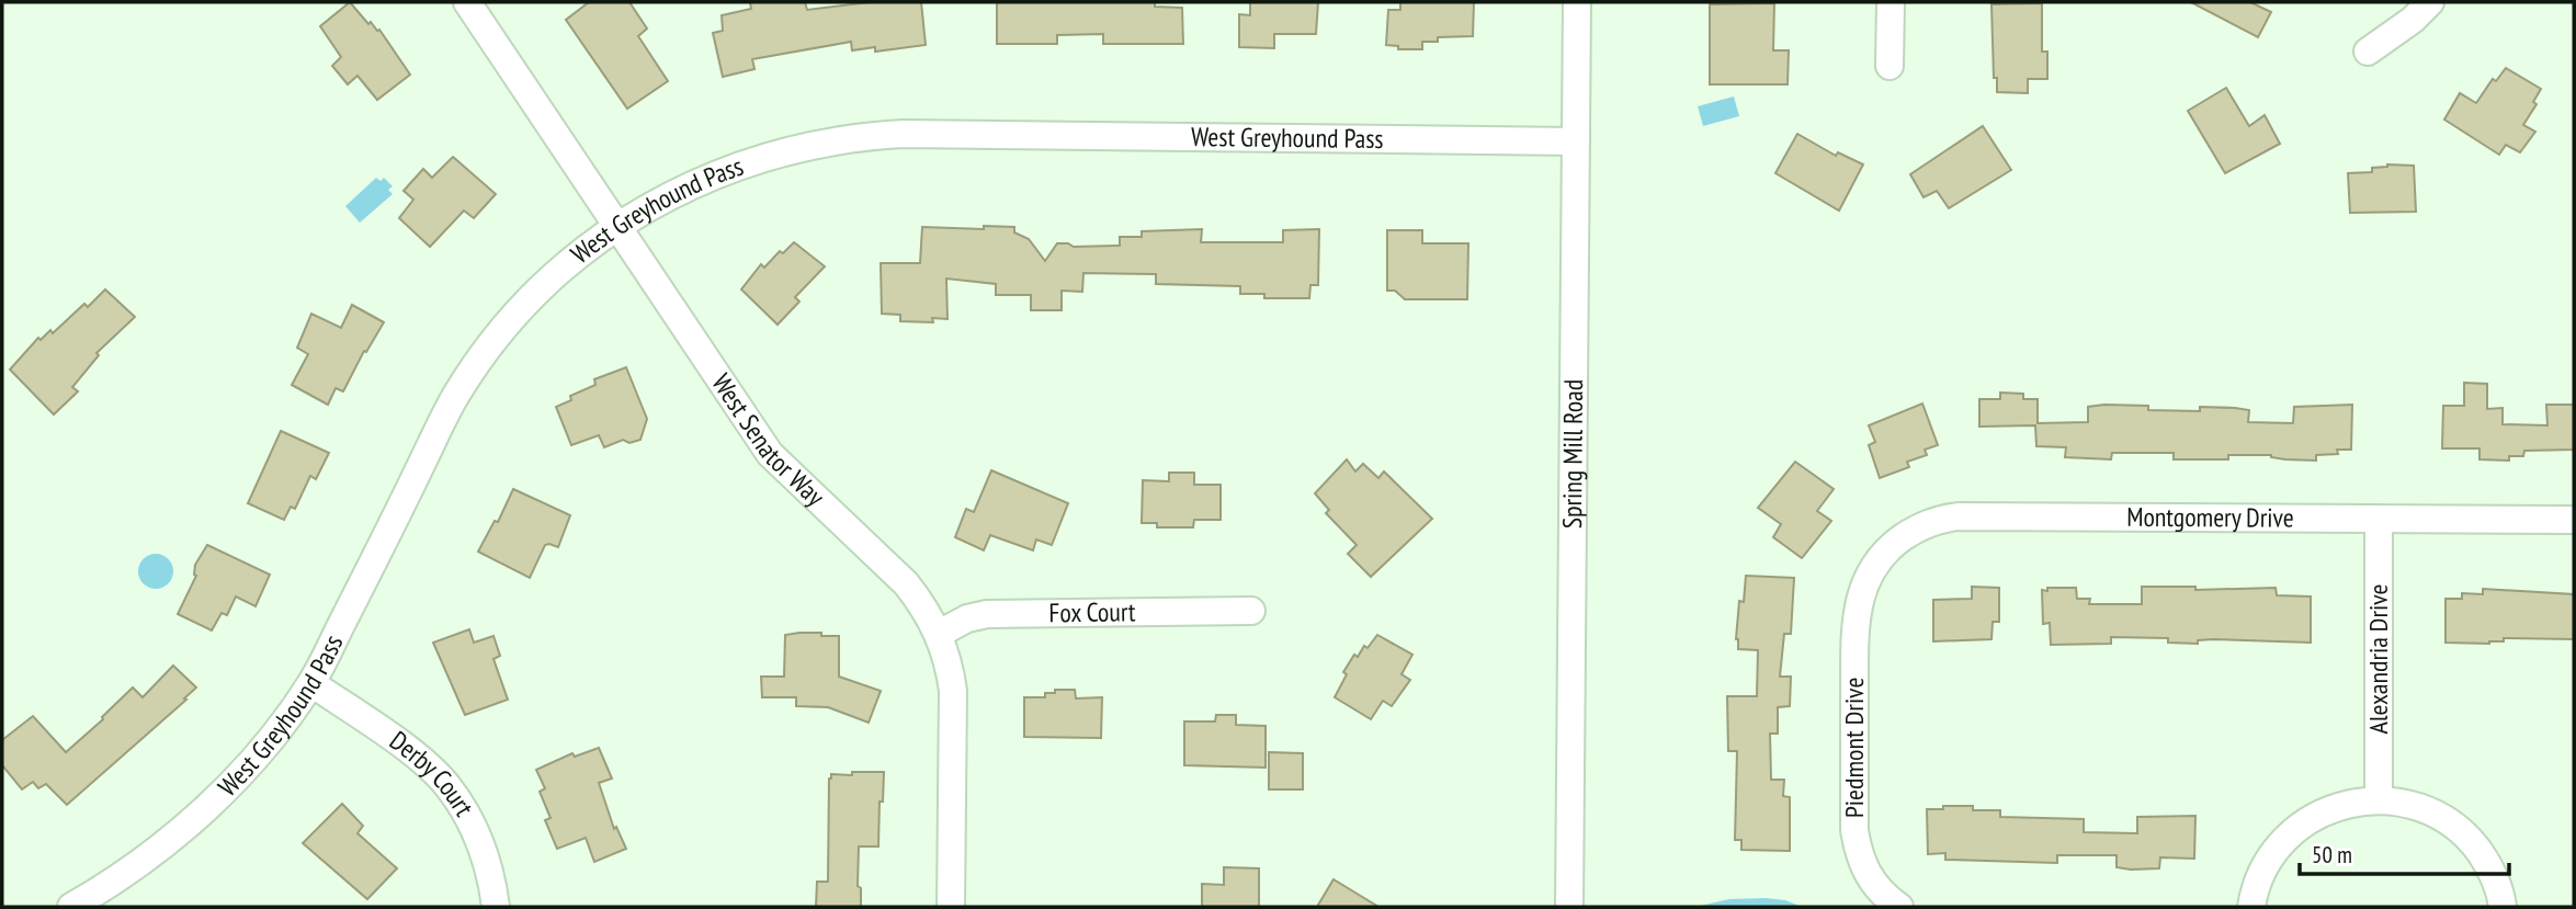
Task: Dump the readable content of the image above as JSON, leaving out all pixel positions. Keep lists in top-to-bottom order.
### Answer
{
  "streets": {
    "street": [
      "West Greyhound Pass",
      "West Senator Way",
      "Spring Mill Road",
      "Montgomery Drive",
      "Fox Court",
      "Alexandria Drive",
      "Piedmont Drive",
      "Derby Court"
    ]
  },
  "crossings": [
    ["West Greyhound Pass", "West Senator Way"],
    ["West Greyhound Pass", "Spring Mill Road"],
    ["West Greyhound Pass", "Derby Court"],
    ["West Senator Way", "Fox Court"],
    ["Montgomery Drive", "Alexandria Drive"],
    ["Montgomery Drive", "Piedmont Drive"]
  ],
  "scale_bar": "50 m"
}
